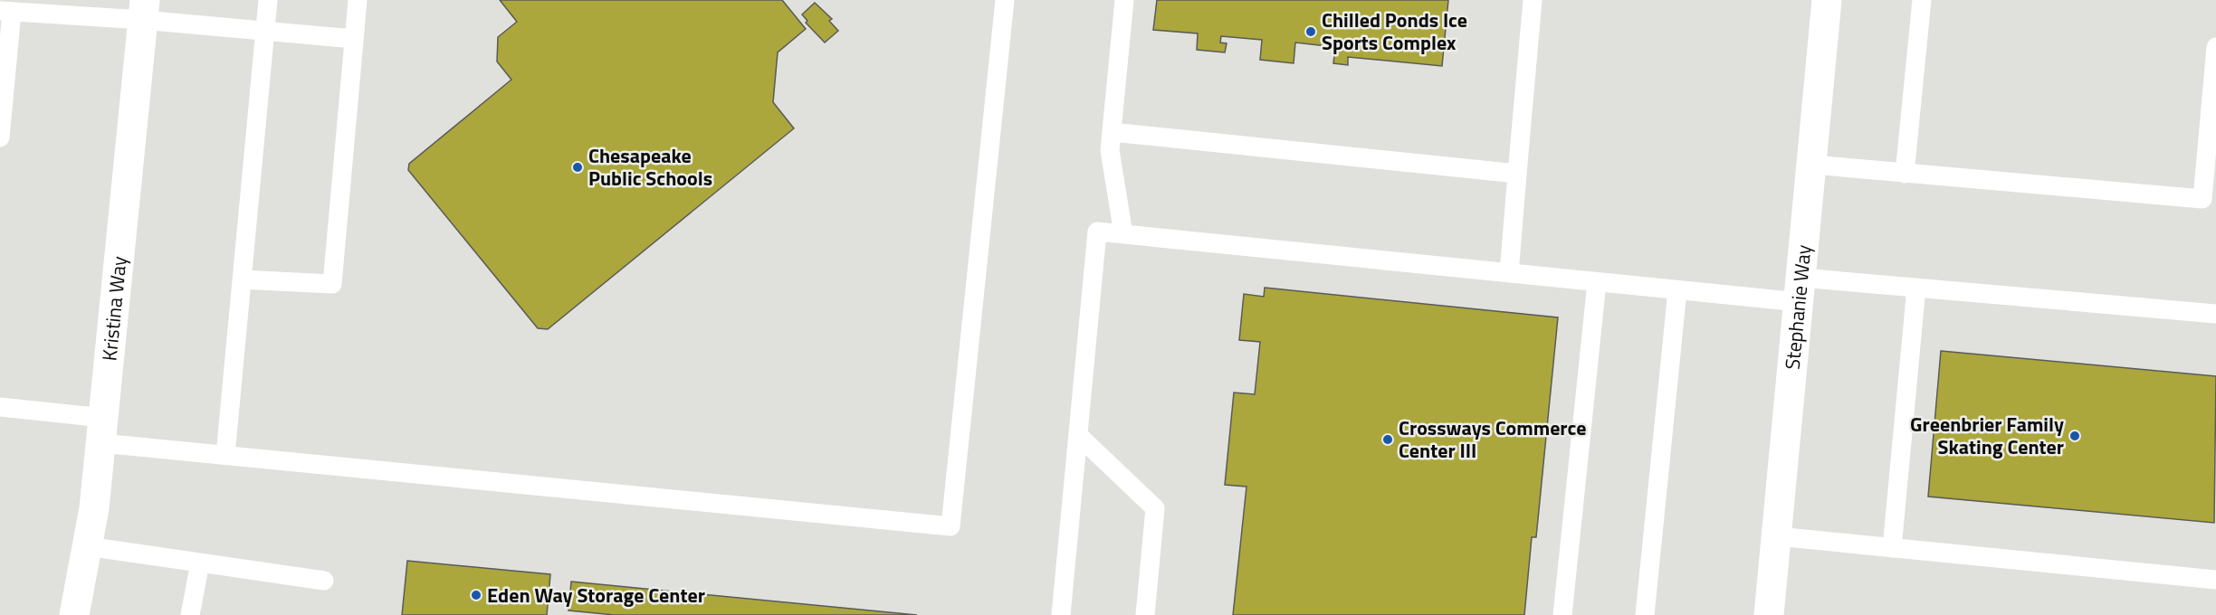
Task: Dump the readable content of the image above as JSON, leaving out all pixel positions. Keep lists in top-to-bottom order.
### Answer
{
  "streets": {
    "street": ["Stephanie Way", "Kristina Way"]
  },
  "places": [
    "Chilled Ponds Ice Sports Complex",
    "Chesapeake Public Schools",
    "Greenbrier Family Skating Center",
    "Crossways Commerce Center III",
    "Eden Way Storage Center"
  ]
}
